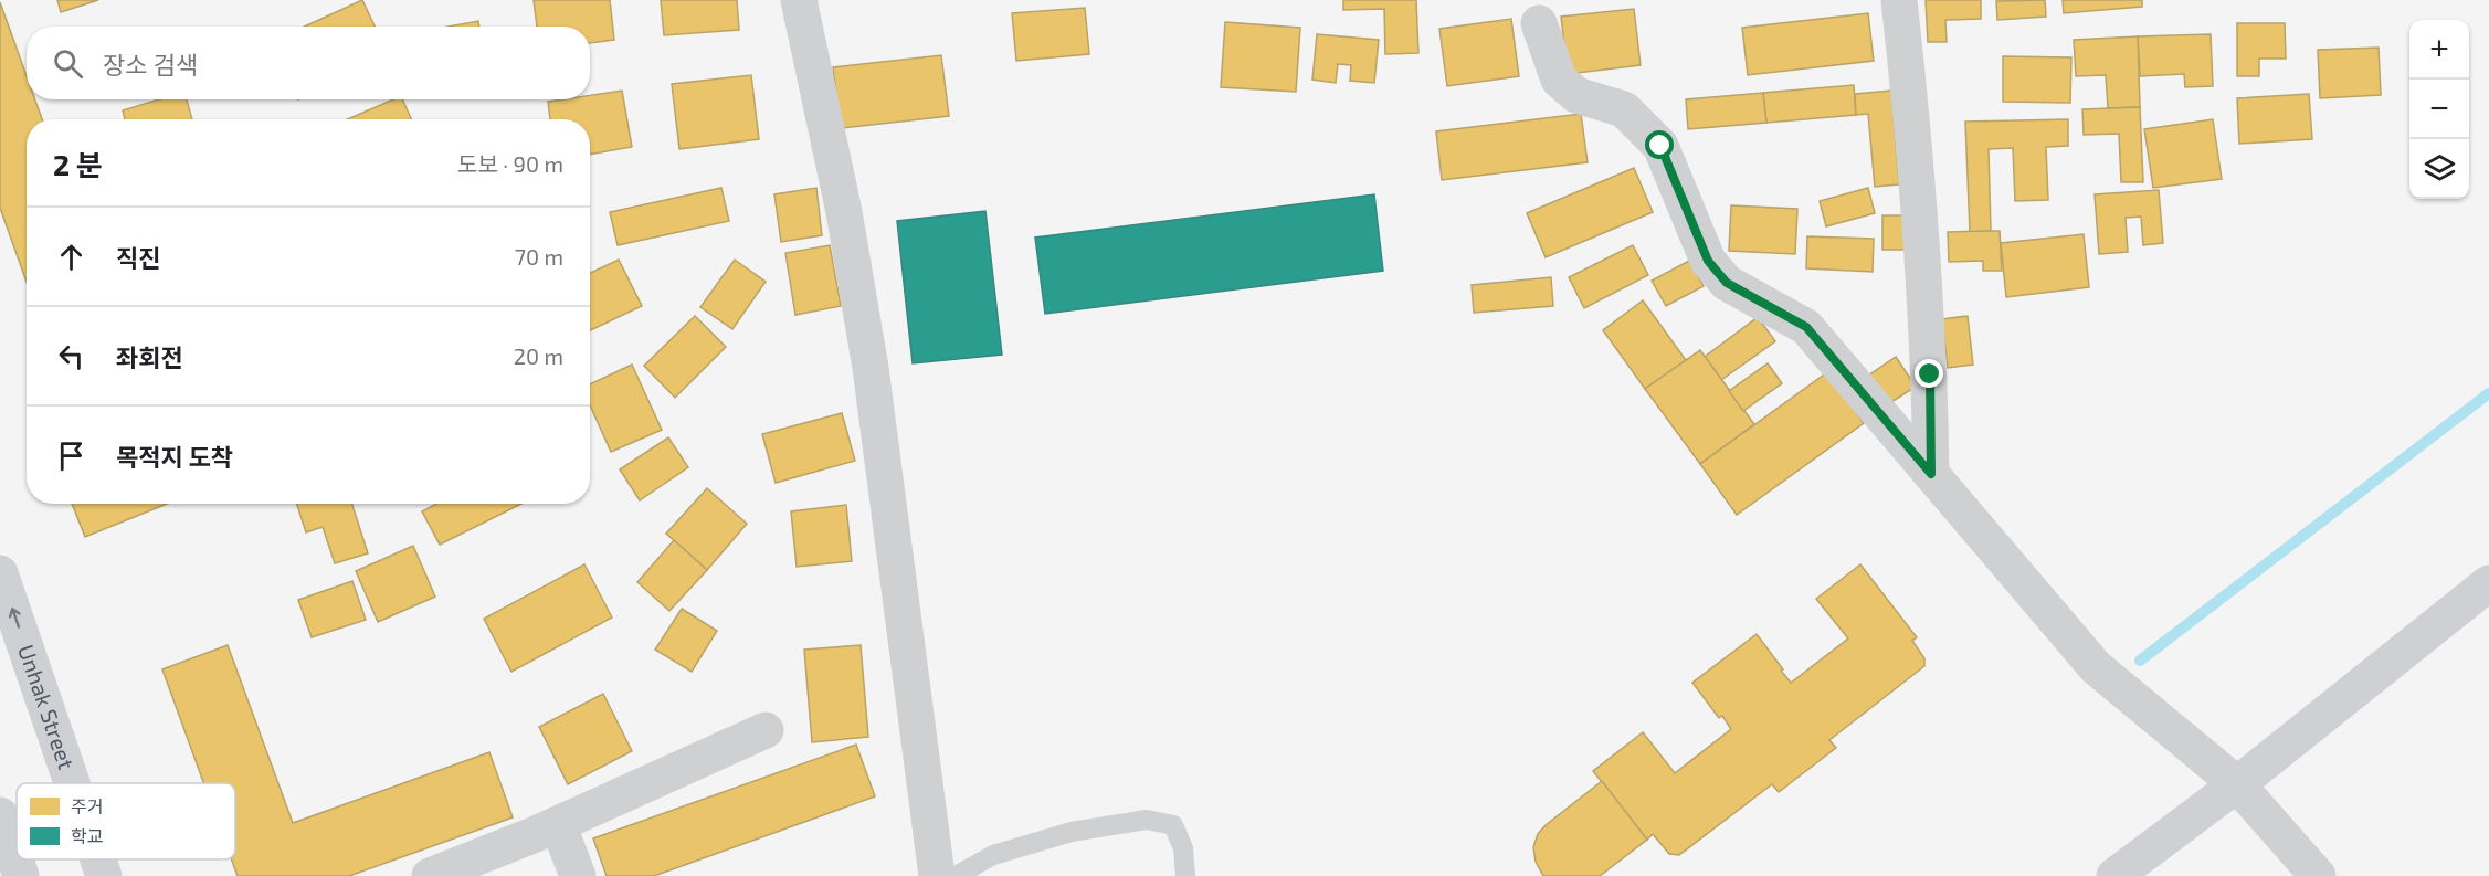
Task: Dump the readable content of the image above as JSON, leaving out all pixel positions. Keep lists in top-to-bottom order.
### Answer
{
  "streets": {
    "main road": ["Unhak Street"]
  },
  "one_way": ["Unhak Street"],
  "legend": ["주거", "학교"],
  "page": {
    "map_buttons": ["+", "−"],
    "search": "장소 검색",
    "heading": ["2 분", "도보 · 90 m"],
    "list": [
      ["직진", "70 m"],
      ["좌회전", "20 m"],
      "목적지 도착"
    ]
  }
}
